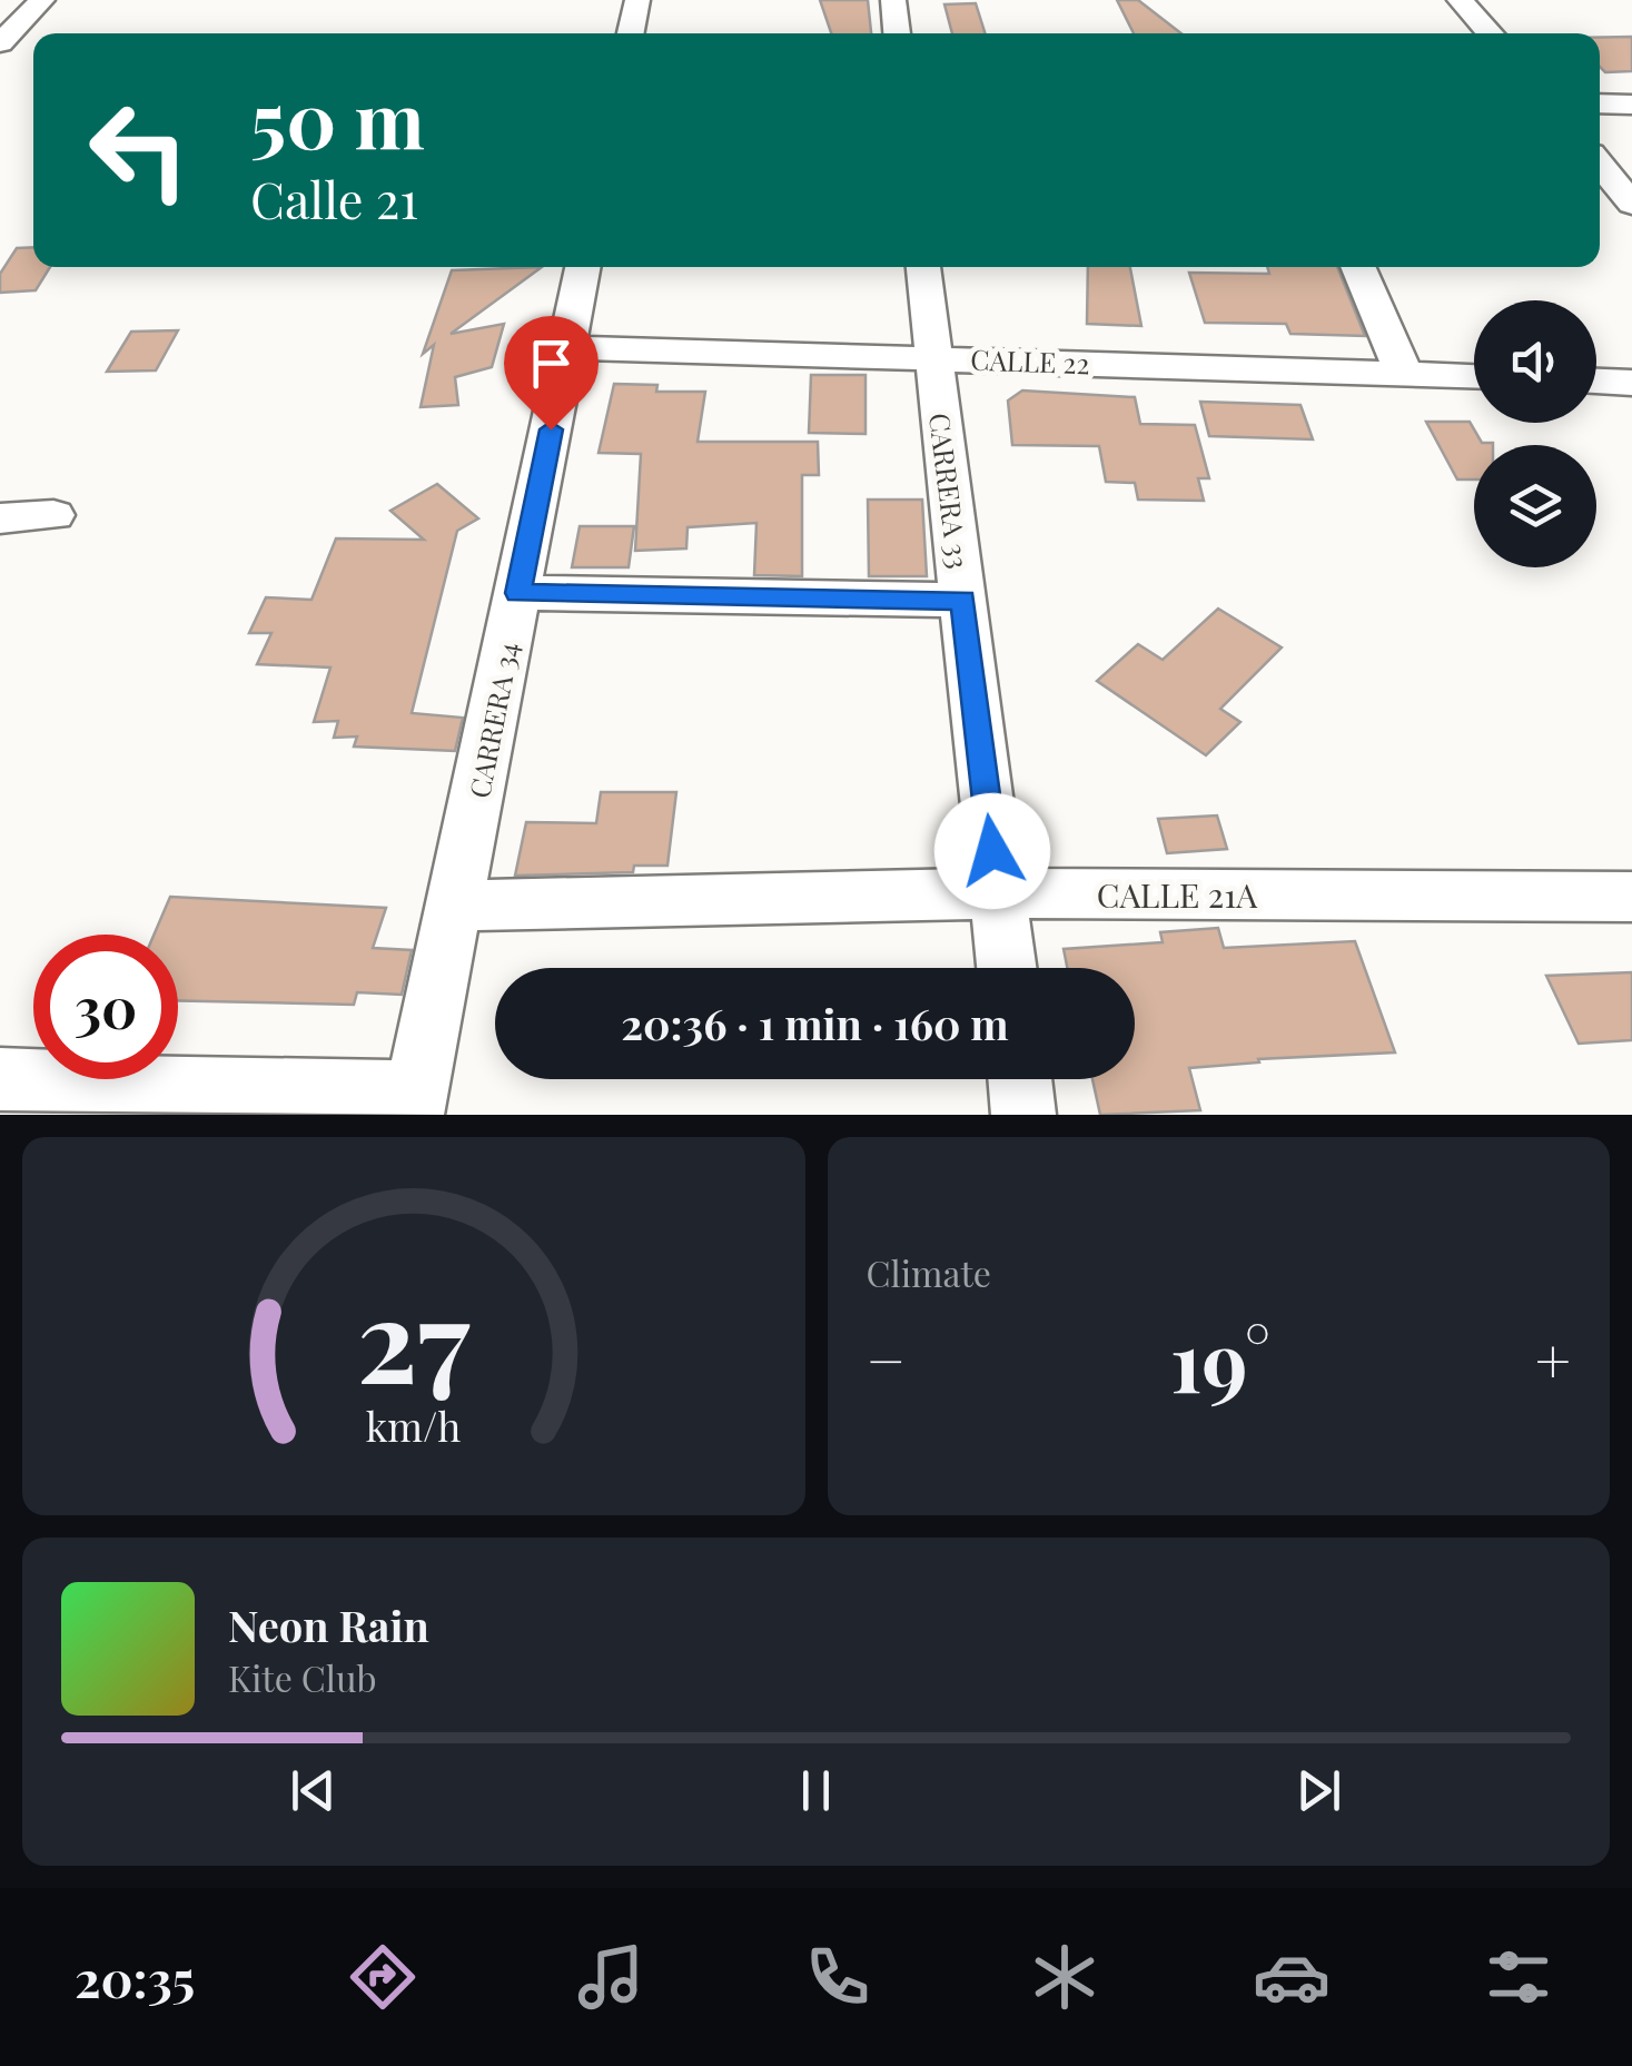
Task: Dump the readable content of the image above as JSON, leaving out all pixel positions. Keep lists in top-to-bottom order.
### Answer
{
  "streets": {
    "street": [
      "CALLE 22",
      "CARRERA 33",
      "CARRERA 34",
      "CALLE 21A"
    ]
  },
  "crossings": [
    ["CALLE 22", "CARRERA 33"],
    ["CALLE 22", "CARRERA 34"],
    ["CARRERA 33", "CALLE 21A"],
    ["CARRERA 34", "CALLE 21A"]
  ],
  "page": {
    "turn": ["50 m", "Calle 21"],
    "limit": "30",
    "trip": "20:36 · 1 min · 160 m",
    "tile": "Climate",
    "heat": ["−", "19°", "+"],
    "song": ["Neon Rain", "Kite Club"],
    "tabs": "20:35",
    "gauge": ["27", "km/h"]
  }
}
